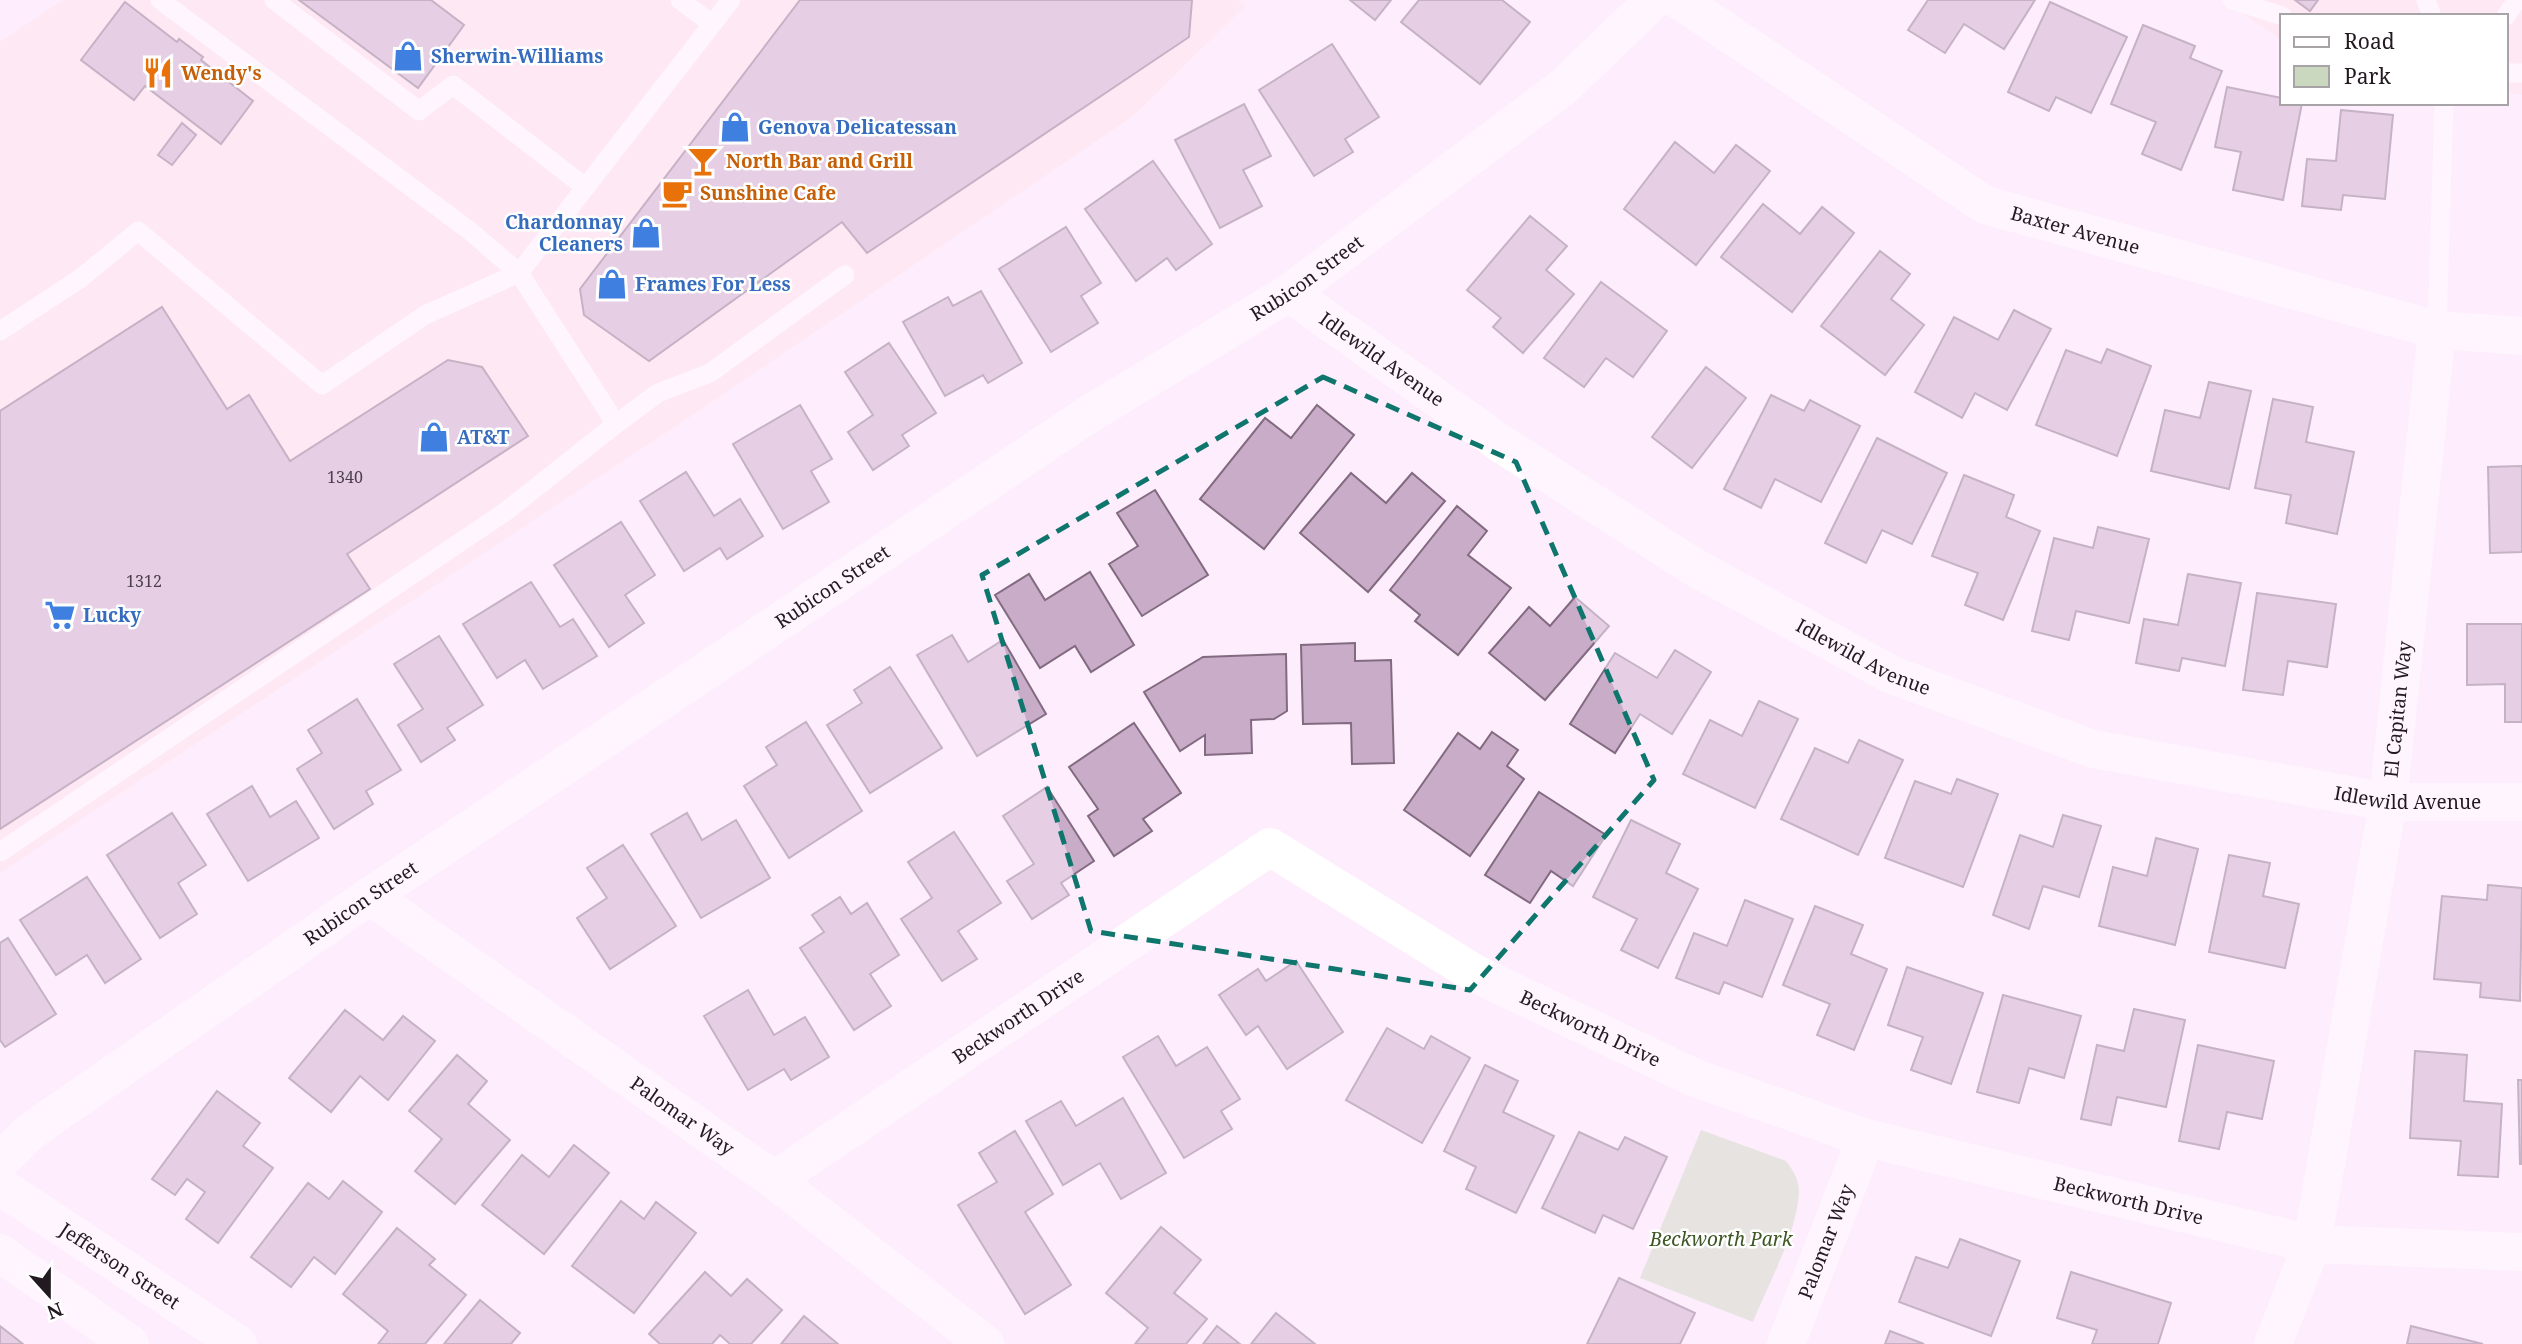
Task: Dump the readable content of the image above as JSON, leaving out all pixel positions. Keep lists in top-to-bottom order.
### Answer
{
  "streets": {
    "street": [
      "Baxter Avenue",
      "Rubicon Street",
      "Idlewild Avenue",
      "El Capitan Way",
      "Beckworth Drive",
      "Palomar Way",
      "Jefferson Street"
    ]
  },
  "crossings": [
    ["Baxter Avenue", "El Capitan Way"],
    ["Rubicon Street", "Idlewild Avenue"],
    ["Rubicon Street", "Palomar Way"],
    ["Idlewild Avenue", "El Capitan Way"],
    ["El Capitan Way", "Beckworth Drive"],
    ["Beckworth Drive", "Palomar Way"]
  ],
  "parks": ["Beckworth Park"],
  "places": {
    "shop": [
      "Sherwin-Williams",
      "Genova Delicatessan",
      "Chardonnay Cleaners",
      "Frames For Less",
      "AT&T"
    ],
    "restaurant": ["Wendy's"],
    "bar": ["North Bar and Grill"],
    "cafe": ["Sunshine Cafe"],
    "supermarket": ["Lucky"]
  },
  "house_numbers": ["1340", "1312"],
  "legend": ["Road", "Park"],
  "north": "bottom"
}
